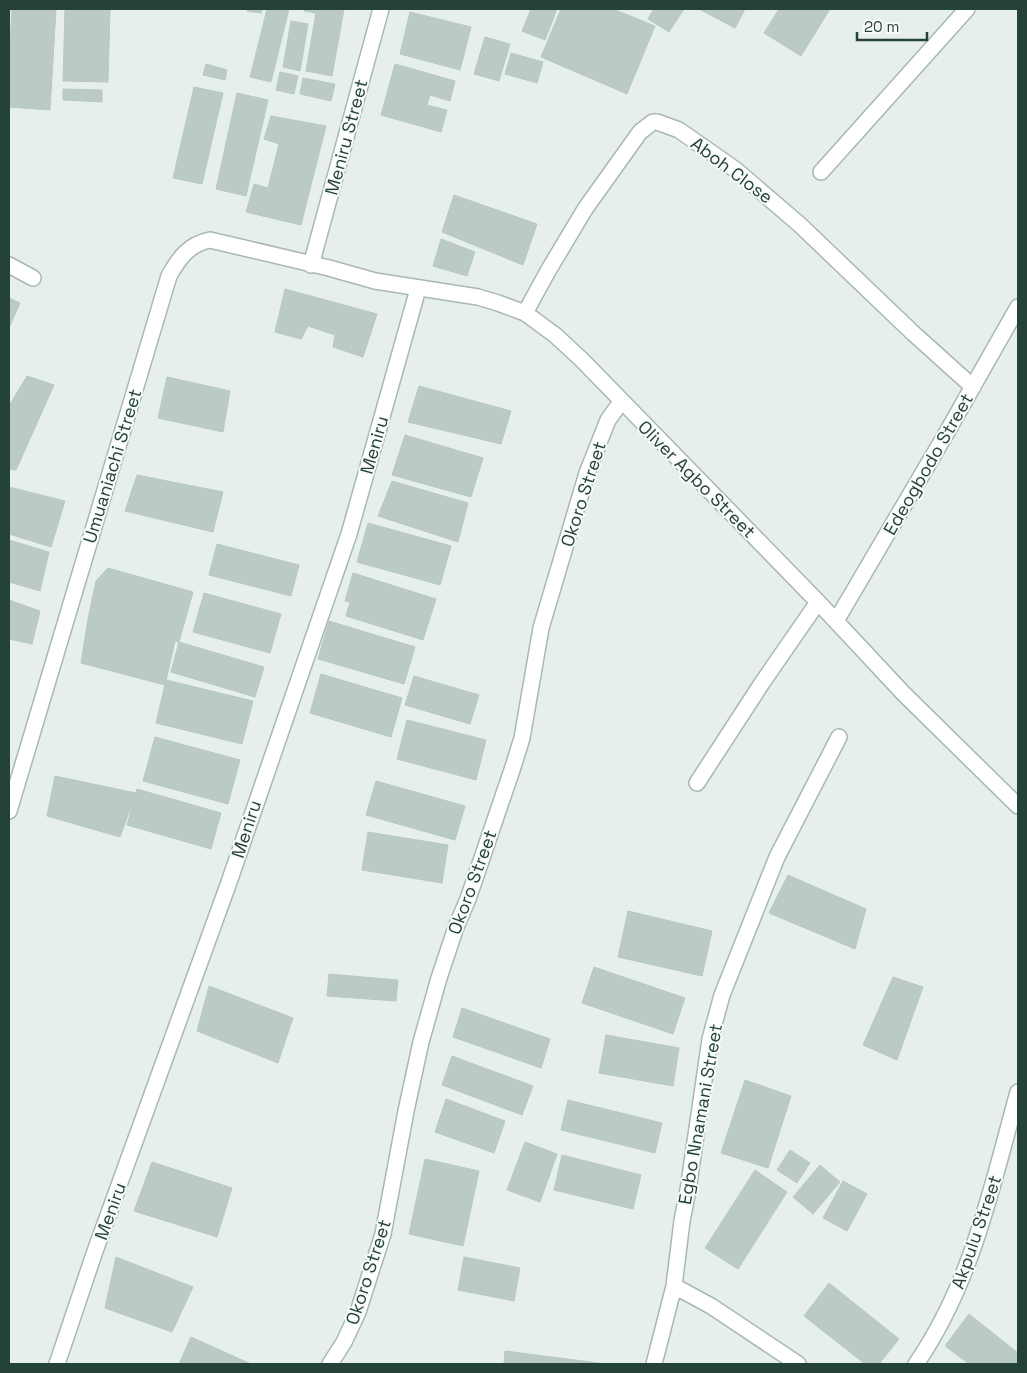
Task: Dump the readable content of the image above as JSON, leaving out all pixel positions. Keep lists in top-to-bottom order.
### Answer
{
  "streets": {
    "street": [
      "Meniru Street",
      "Aboh Close",
      "Meniru",
      "Edeogbodo Street",
      "Umuaniachi Street",
      "Oliver Agbo Street",
      "Okoro Street",
      "Egbo Nnamani Street",
      "Akpulu Street"
    ]
  },
  "crossings": [
    ["Meniru Street", "Umuaniachi Street"],
    ["Meniru Street", "Oliver Agbo Street"],
    ["Aboh Close", "Edeogbodo Street"],
    ["Aboh Close", "Oliver Agbo Street"],
    ["Meniru", "Oliver Agbo Street"],
    ["Edeogbodo Street", "Oliver Agbo Street"],
    ["Umuaniachi Street", "Oliver Agbo Street"],
    ["Oliver Agbo Street", "Okoro Street"]
  ],
  "scale_bar": "20 m"
}
